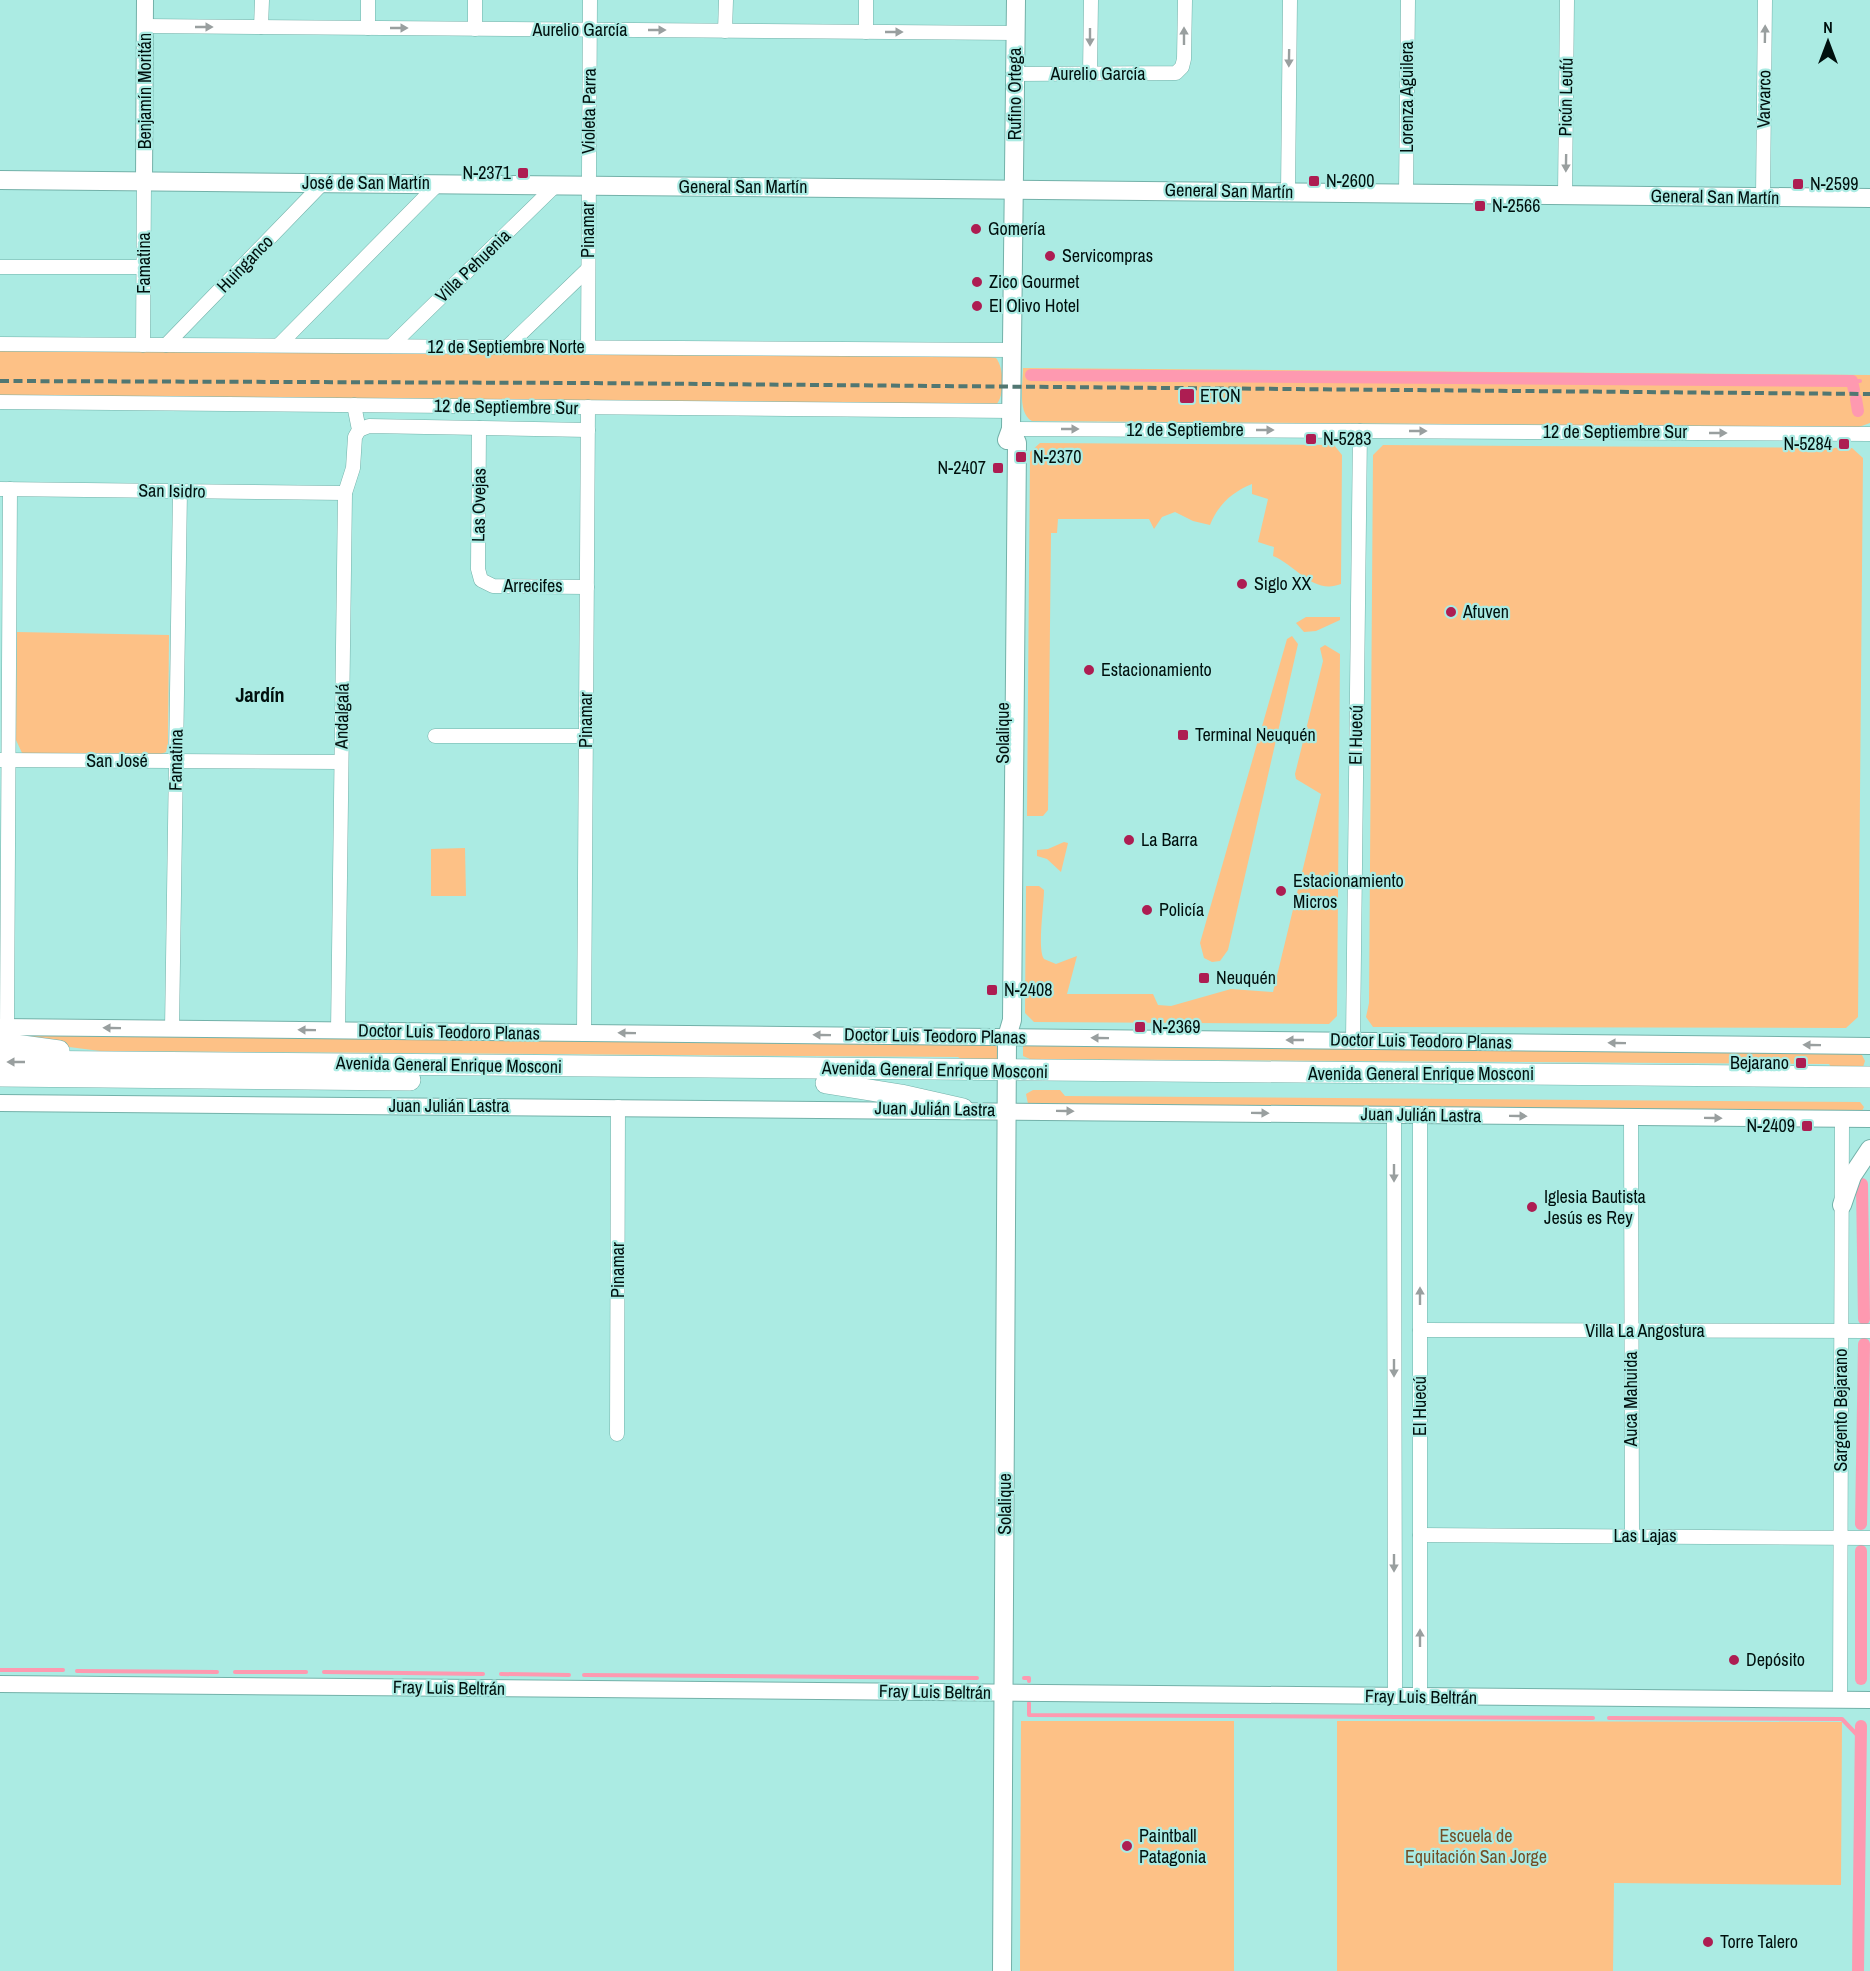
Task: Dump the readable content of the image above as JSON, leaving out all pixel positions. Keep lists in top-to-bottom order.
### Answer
{
  "streets": {
    "highway": ["Avenida General Enrique Mosconi"],
    "main road": [
      "Rufino Ortega",
      "José de San Martín",
      "General San Martín",
      "Solalique"
    ],
    "street": [
      "Aurelio García",
      "Benjamín Moritán",
      "Lorenza Aguilera",
      "Picún Leufú",
      "Varvarco",
      "Violeta Parra",
      "Pinamar",
      "Famatina",
      "Huinganco",
      "Villa Pehuenia",
      "12 de Septiembre Norte",
      "12 de Septiembre Sur",
      "12 de Septiembre",
      "San Isidro",
      "Las Ovejas",
      "Arrecifes",
      "Andalgalá",
      "El Huecú",
      "San José",
      "Doctor Luis Teodoro Planas",
      "Juan Julián Lastra",
      "Villa La Angostura",
      "Auca Mahuida",
      "Sargento Bejarano",
      "Las Lajas",
      "Fray Luis Beltrán"
    ]
  },
  "crossings": [
    ["Aurelio García", "Benjamín Moritán"],
    ["Aurelio García", "Rufino Ortega"],
    ["Aurelio García", "Violeta Parra"],
    ["Benjamín Moritán", "José de San Martín"],
    ["Benjamín Moritán", "Famatina"],
    ["Rufino Ortega", "General San Martín"],
    ["Rufino Ortega", "Solalique"],
    ["Lorenza Aguilera", "General San Martín"],
    ["Picún Leufú", "General San Martín"],
    ["Varvarco", "General San Martín"],
    ["Violeta Parra", "José de San Martín"],
    ["Violeta Parra", "General San Martín"],
    ["Violeta Parra", "Pinamar"],
    ["José de San Martín", "General San Martín"],
    ["José de San Martín", "Pinamar"],
    ["José de San Martín", "Famatina"],
    ["José de San Martín", "Huinganco"],
    ["José de San Martín", "Villa Pehuenia"],
    ["General San Martín", "Pinamar"],
    ["General San Martín", "Solalique"],
    ["Pinamar", "12 de Septiembre Norte"],
    ["Pinamar", "12 de Septiembre Sur"],
    ["Pinamar", "Arrecifes"],
    ["Pinamar", "Doctor Luis Teodoro Planas"],
    ["Pinamar", "Juan Julián Lastra"],
    ["Famatina", "12 de Septiembre Norte"],
    ["Famatina", "San Isidro"],
    ["Famatina", "San José"],
    ["Famatina", "Doctor Luis Teodoro Planas"],
    ["Huinganco", "12 de Septiembre Norte"],
    ["Villa Pehuenia", "12 de Septiembre Norte"],
    ["12 de Septiembre Norte", "Solalique"],
    ["12 de Septiembre Sur", "12 de Septiembre"],
    ["12 de Septiembre Sur", "Andalgalá"],
    ["12 de Septiembre Sur", "Solalique"],
    ["12 de Septiembre Sur", "El Huecú"],
    ["12 de Septiembre", "Solalique"],
    ["12 de Septiembre", "El Huecú"],
    ["San Isidro", "Andalgalá"],
    ["Las Ovejas", "Arrecifes"],
    ["Andalgalá", "San José"],
    ["Andalgalá", "Doctor Luis Teodoro Planas"],
    ["Solalique", "Doctor Luis Teodoro Planas"],
    ["Solalique", "Avenida General Enrique Mosconi"],
    ["Solalique", "Juan Julián Lastra"],
    ["Solalique", "Fray Luis Beltrán"],
    ["El Huecú", "Doctor Luis Teodoro Planas"],
    ["El Huecú", "Juan Julián Lastra"],
    ["El Huecú", "Villa La Angostura"],
    ["El Huecú", "Las Lajas"],
    ["El Huecú", "Fray Luis Beltrán"],
    ["Juan Julián Lastra", "Auca Mahuida"],
    ["Juan Julián Lastra", "Sargento Bejarano"],
    ["Villa La Angostura", "Auca Mahuida"],
    ["Villa La Angostura", "Sargento Bejarano"],
    ["Auca Mahuida", "Las Lajas"],
    ["Sargento Bejarano", "Las Lajas"],
    ["Sargento Bejarano", "Fray Luis Beltrán"]
  ],
  "one_way": [
    "Aurelio García",
    "Picún Leufú",
    "Varvarco",
    "12 de Septiembre",
    "Doctor Luis Teodoro Planas",
    "Juan Julián Lastra"
  ],
  "districts": ["Jardín"],
  "parks": ["Escuela de Equitación San Jorge"],
  "places": {
    "transit": [
      "N-2371",
      "N-2600",
      "N-2599",
      "N-2566",
      "ETON",
      "N-5283",
      "N-5284",
      "N-2370",
      "N-2407",
      "Terminal Neuquén",
      "Neuquén",
      "N-2408",
      "N-2369",
      "Bejarano",
      "N-2409"
    ],
    "other": [
      "Gomería",
      "Servicompras",
      "Zico Gourmet",
      "El Olivo Hotel",
      "Siglo XX",
      "Afuven",
      "Estacionamiento",
      "La Barra",
      "Estacionamiento Micros",
      "Policía",
      "Iglesia Bautista Jesús es Rey",
      "Depósito",
      "Paintball Patagonia",
      "Torre Talero"
    ]
  },
  "north": "top"
}
